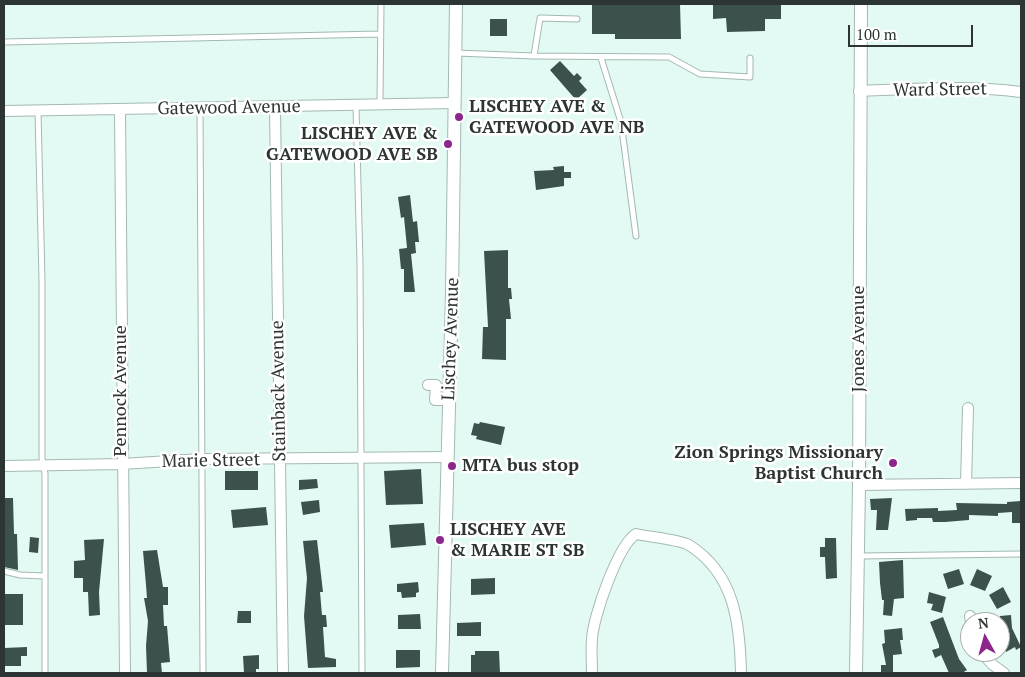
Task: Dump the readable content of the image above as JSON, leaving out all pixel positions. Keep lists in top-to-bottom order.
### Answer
{
  "streets": {
    "street": [
      "Ward Street",
      "Gatewood Avenue",
      "Lischey Avenue",
      "Jones Avenue",
      "Pennock Avenue",
      "Stainback Avenue",
      "Marie Street"
    ]
  },
  "crossings": [
    ["Ward Street", "Jones Avenue"],
    ["Gatewood Avenue", "Lischey Avenue"],
    ["Gatewood Avenue", "Pennock Avenue"],
    ["Gatewood Avenue", "Stainback Avenue"],
    ["Lischey Avenue", "Marie Street"],
    ["Pennock Avenue", "Marie Street"],
    ["Stainback Avenue", "Marie Street"]
  ],
  "places": [
    "LISCHEY AVE & GATEWOOD AVE NB",
    "LISCHEY AVE & GATEWOOD AVE SB",
    "Zion Springs Missionary Baptist Church",
    "MTA bus stop",
    "LISCHEY AVE & MARIE ST SB"
  ],
  "scale_bar": "100 m",
  "north": "top"
}
